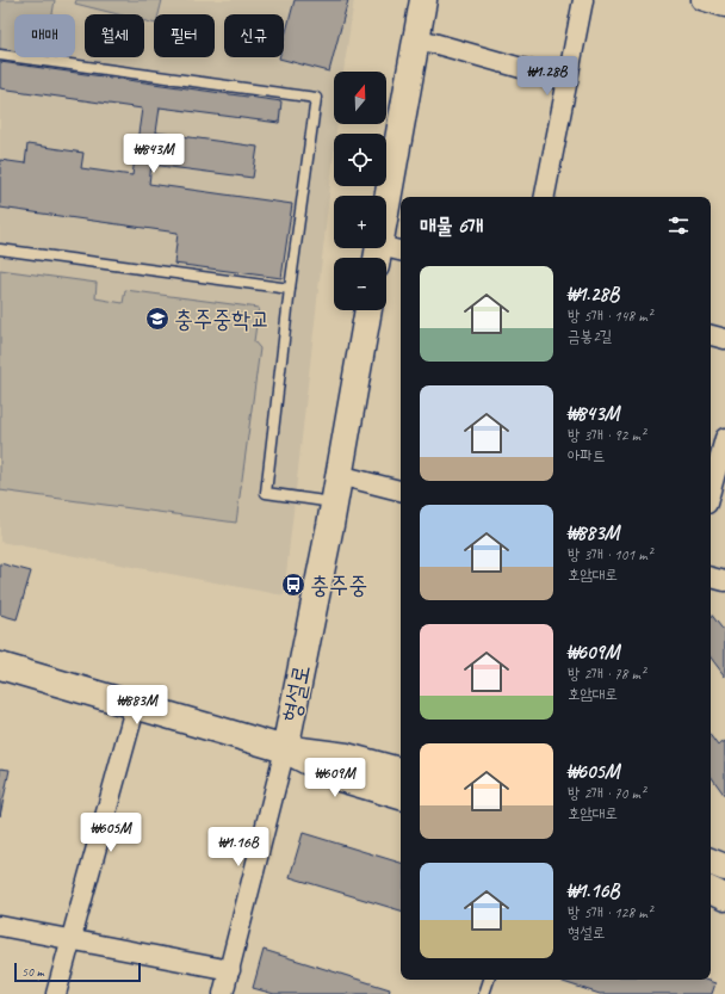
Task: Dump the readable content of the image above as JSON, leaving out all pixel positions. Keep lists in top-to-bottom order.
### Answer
{
  "streets": {
    "street": ["형설로"]
  },
  "places": {
    "school or university": ["충주중학교"],
    "bus stop": ["충주중"]
  },
  "scale_bar": "50 m",
  "north": "top",
  "page": {
    "chip": [
      "매매",
      "월세",
      "필터",
      "신규"
    ],
    "price": [
      "₩1.28B",
      "₩843M",
      "₩883M",
      "₩609M",
      "₩605M",
      "₩1.16B"
    ],
    "map_buttons": ["+", "−"],
    "heading": "매물 6개",
    "list": [
      {
        "name": "₩1.28B",
        "note": "방 5개 · 148 m² · 금봉2길"
      },
      {
        "name": "₩843M",
        "note": "방 3개 · 92 m² · 아파트"
      },
      {
        "name": "₩883M",
        "note": "방 3개 · 101 m² · 호암대로"
      },
      {
        "name": "₩609M",
        "note": "방 2개 · 78 m² · 호암대로"
      },
      {
        "name": "₩605M",
        "note": "방 2개 · 70 m² · 호암대로"
      },
      {
        "name": "₩1.16B",
        "note": "방 5개 · 128 m² · 형설로"
      }
    ],
    "scale": "50 m"
  }
}
